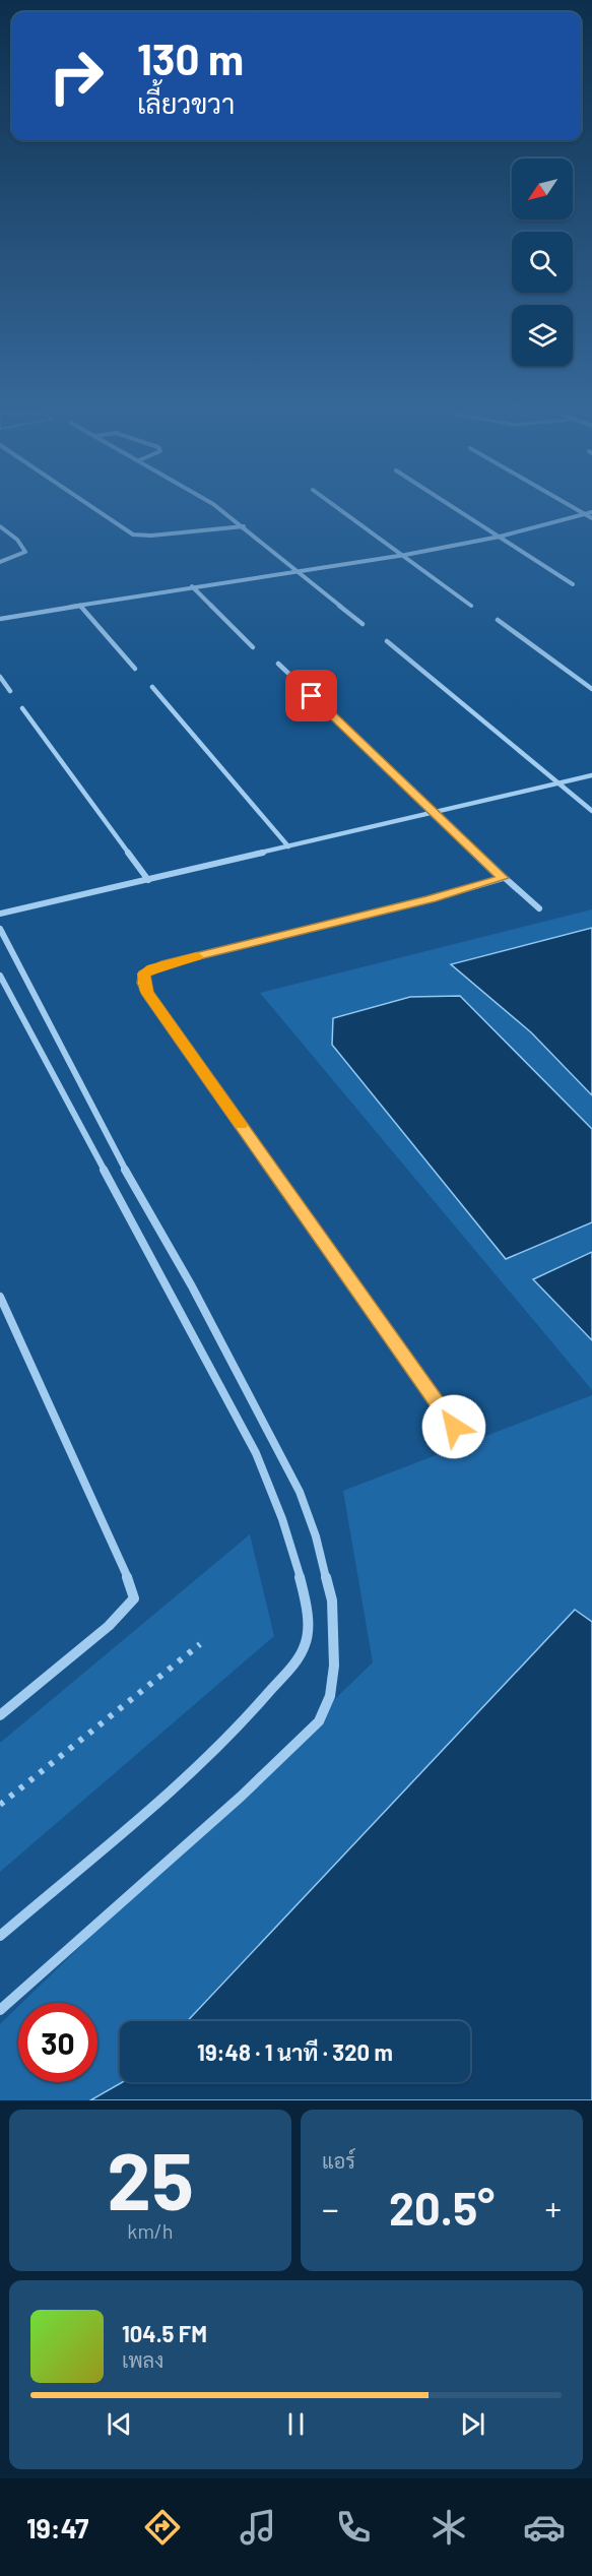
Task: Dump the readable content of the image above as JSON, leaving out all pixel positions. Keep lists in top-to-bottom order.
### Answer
{
  "north": "bottom left",
  "page": {
    "turn": ["130 m", "เลี้ยวขวา"],
    "limit": "30",
    "trip": "19:48 · 1 นาที · 320 m",
    "tile": [
      ["25", "km/h"],
      "แอร์"
    ],
    "heat": ["−", "20.5°", "+"],
    "song": ["104.5 FM", "เพลง"],
    "tabs": "19:47"
  }
}
